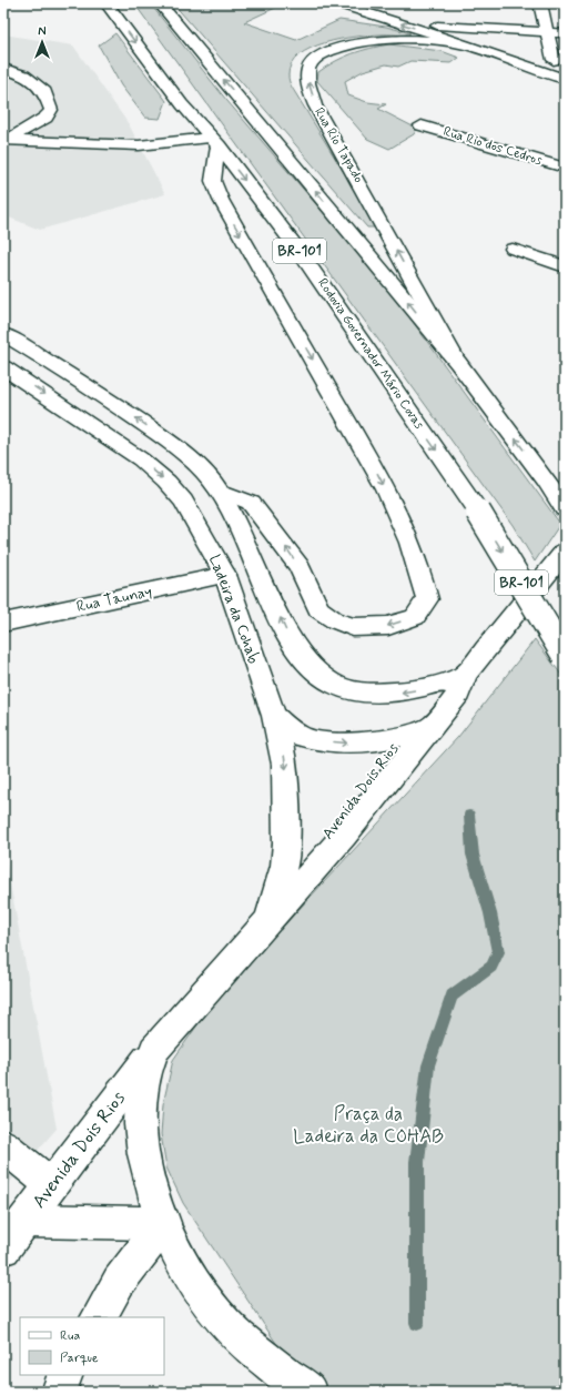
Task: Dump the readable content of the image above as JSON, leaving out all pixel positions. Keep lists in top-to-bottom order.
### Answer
{
  "streets": {
    "main road": [
      "Rua Rio Tapado",
      "Rua Rio dos Cedros",
      "BR-101",
      "Rodovia Governador Mário Covas",
      "Rua Taunay",
      "Ladeira da Cohab",
      "Avenida Dois Rios"
    ]
  },
  "crossings": [
    ["Rua Rio Tapado", "BR-101"],
    ["Rua Taunay", "Ladeira da Cohab"],
    ["Ladeira da Cohab", "Avenida Dois Rios"]
  ],
  "one_way": ["Ladeira da Cohab"],
  "parks": ["Praça da Ladeira da COHAB"],
  "legend": ["Rua", "Parque"],
  "north": "top"
}
